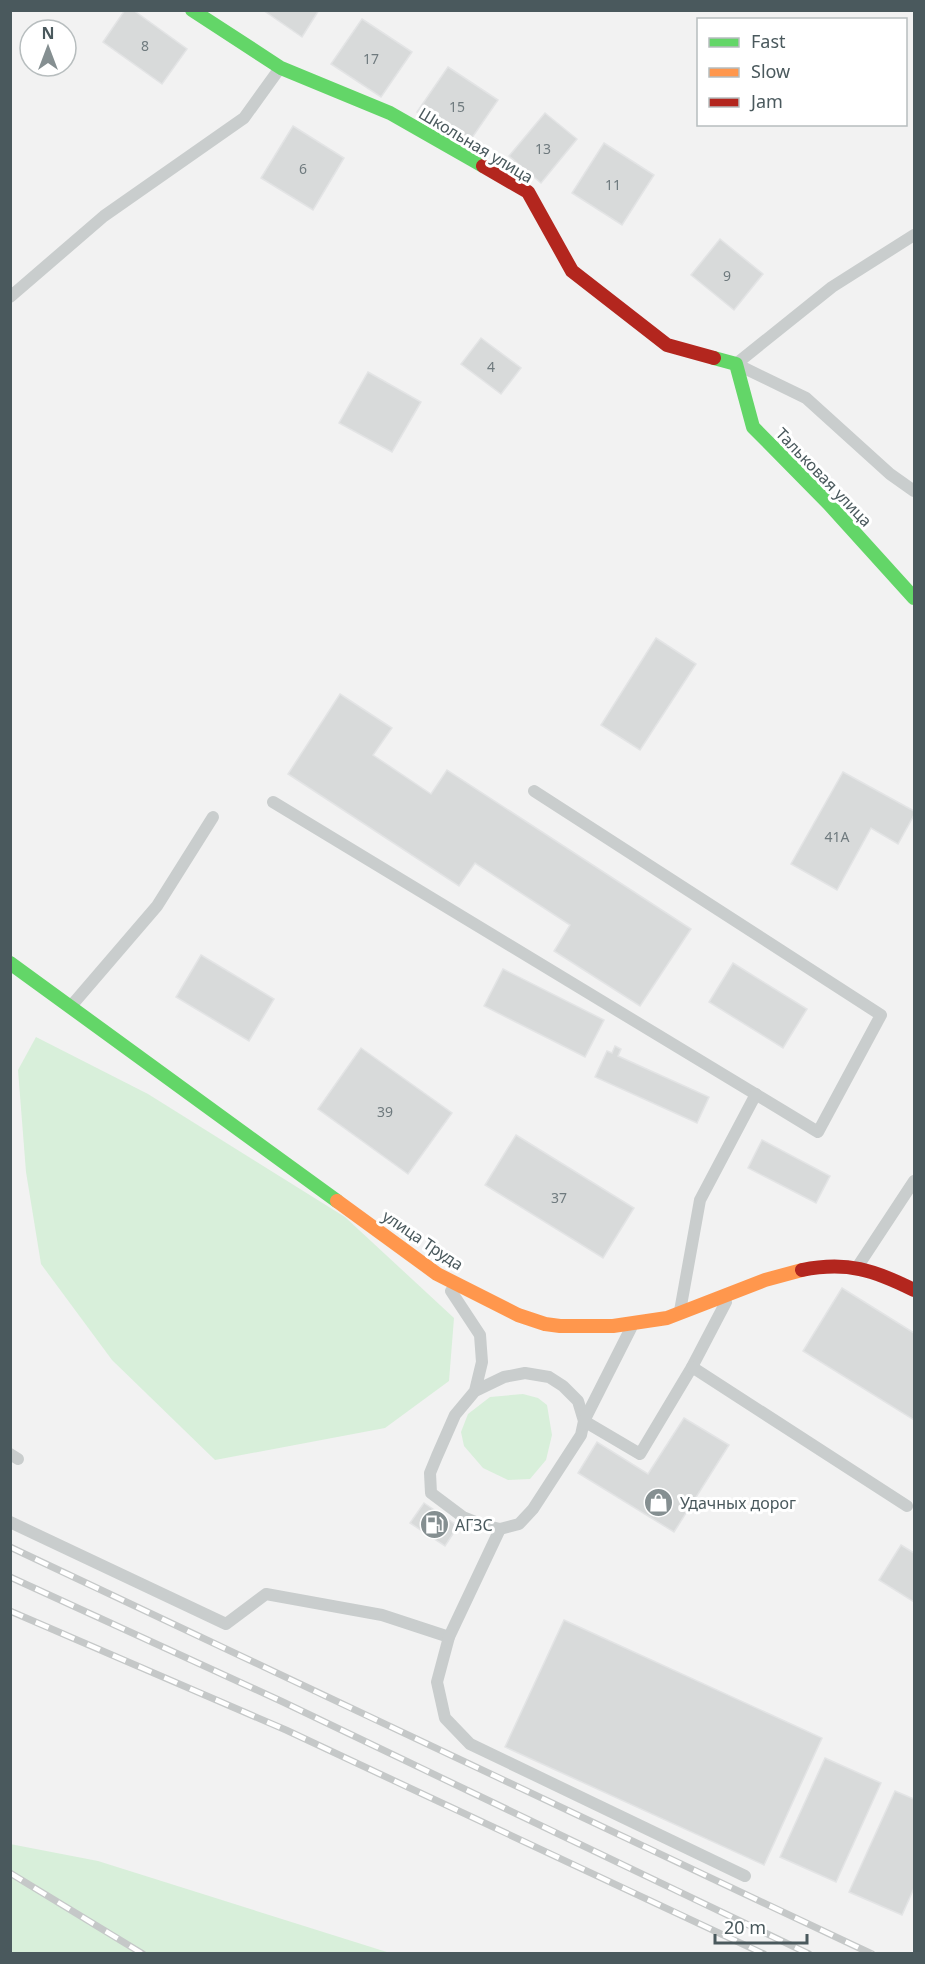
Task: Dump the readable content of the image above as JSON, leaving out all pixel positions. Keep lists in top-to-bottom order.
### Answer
{
  "streets": {
    "main road": ["Школьная улица", "Тальковая улица", "улица Труда"]
  },
  "crossings": [
    ["Школьная улица", "Тальковая улица"]
  ],
  "places": {
    "shop": ["Удачных дорог"],
    "fuel station": ["АГЗС"]
  },
  "house_numbers": [
    "8",
    "17",
    "15",
    "13",
    "6",
    "11",
    "9",
    "4",
    "41А",
    "39",
    "37"
  ],
  "legend": ["Fast", "Slow", "Jam"],
  "scale_bar": "20 m",
  "north": "top"
}
